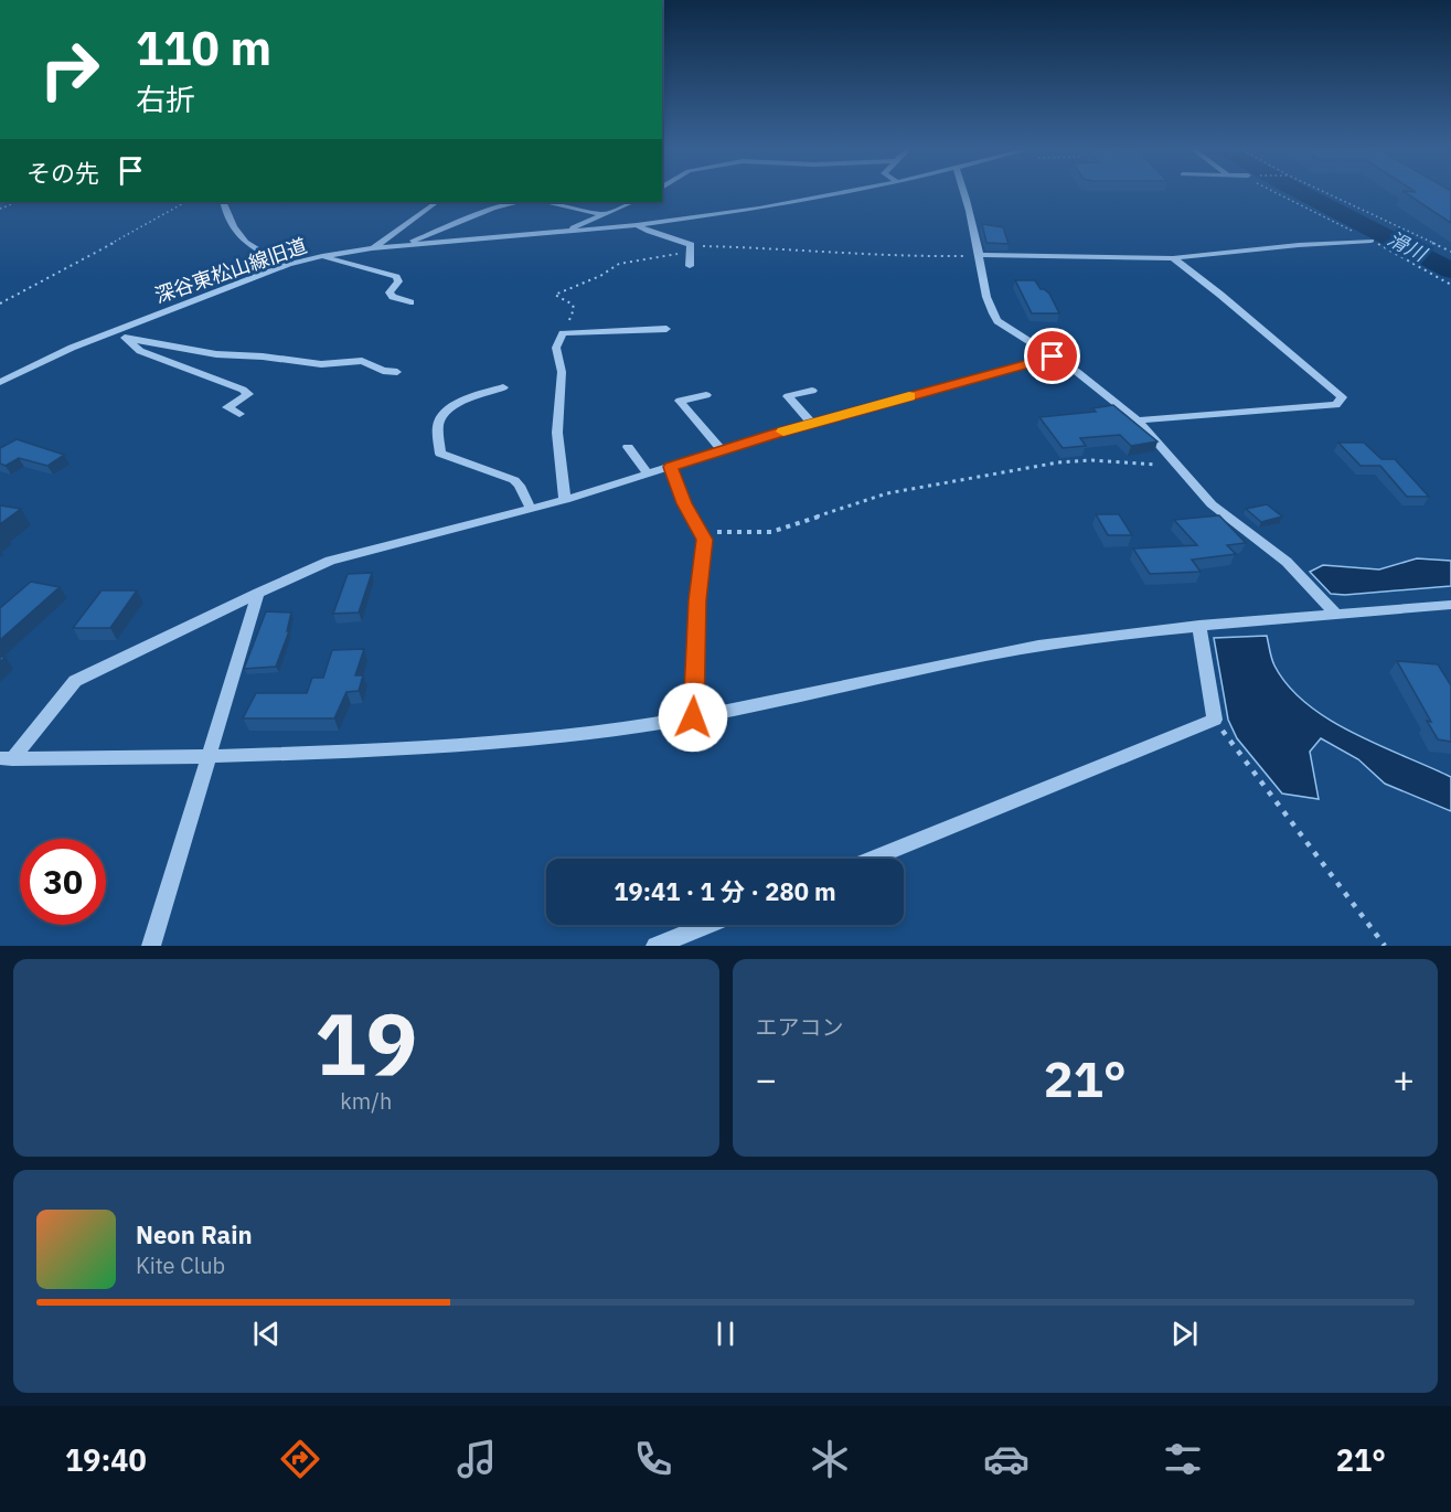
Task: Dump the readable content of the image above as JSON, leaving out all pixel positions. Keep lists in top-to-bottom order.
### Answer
{
  "streets": {
    "street": ["深谷東松山線旧道"]
  },
  "water": ["滑川"],
  "page": {
    "turn": ["110 m", "右折"],
    "then": "その先",
    "limit": "30",
    "trip": "19:41 · 1 分 · 280 m",
    "tile": [
      ["19", "km/h"],
      "エアコン"
    ],
    "heat": ["−", "21°", "+"],
    "song": ["Neon Rain", "Kite Club"],
    "tabs": ["19:40", "21°"]
  }
}
